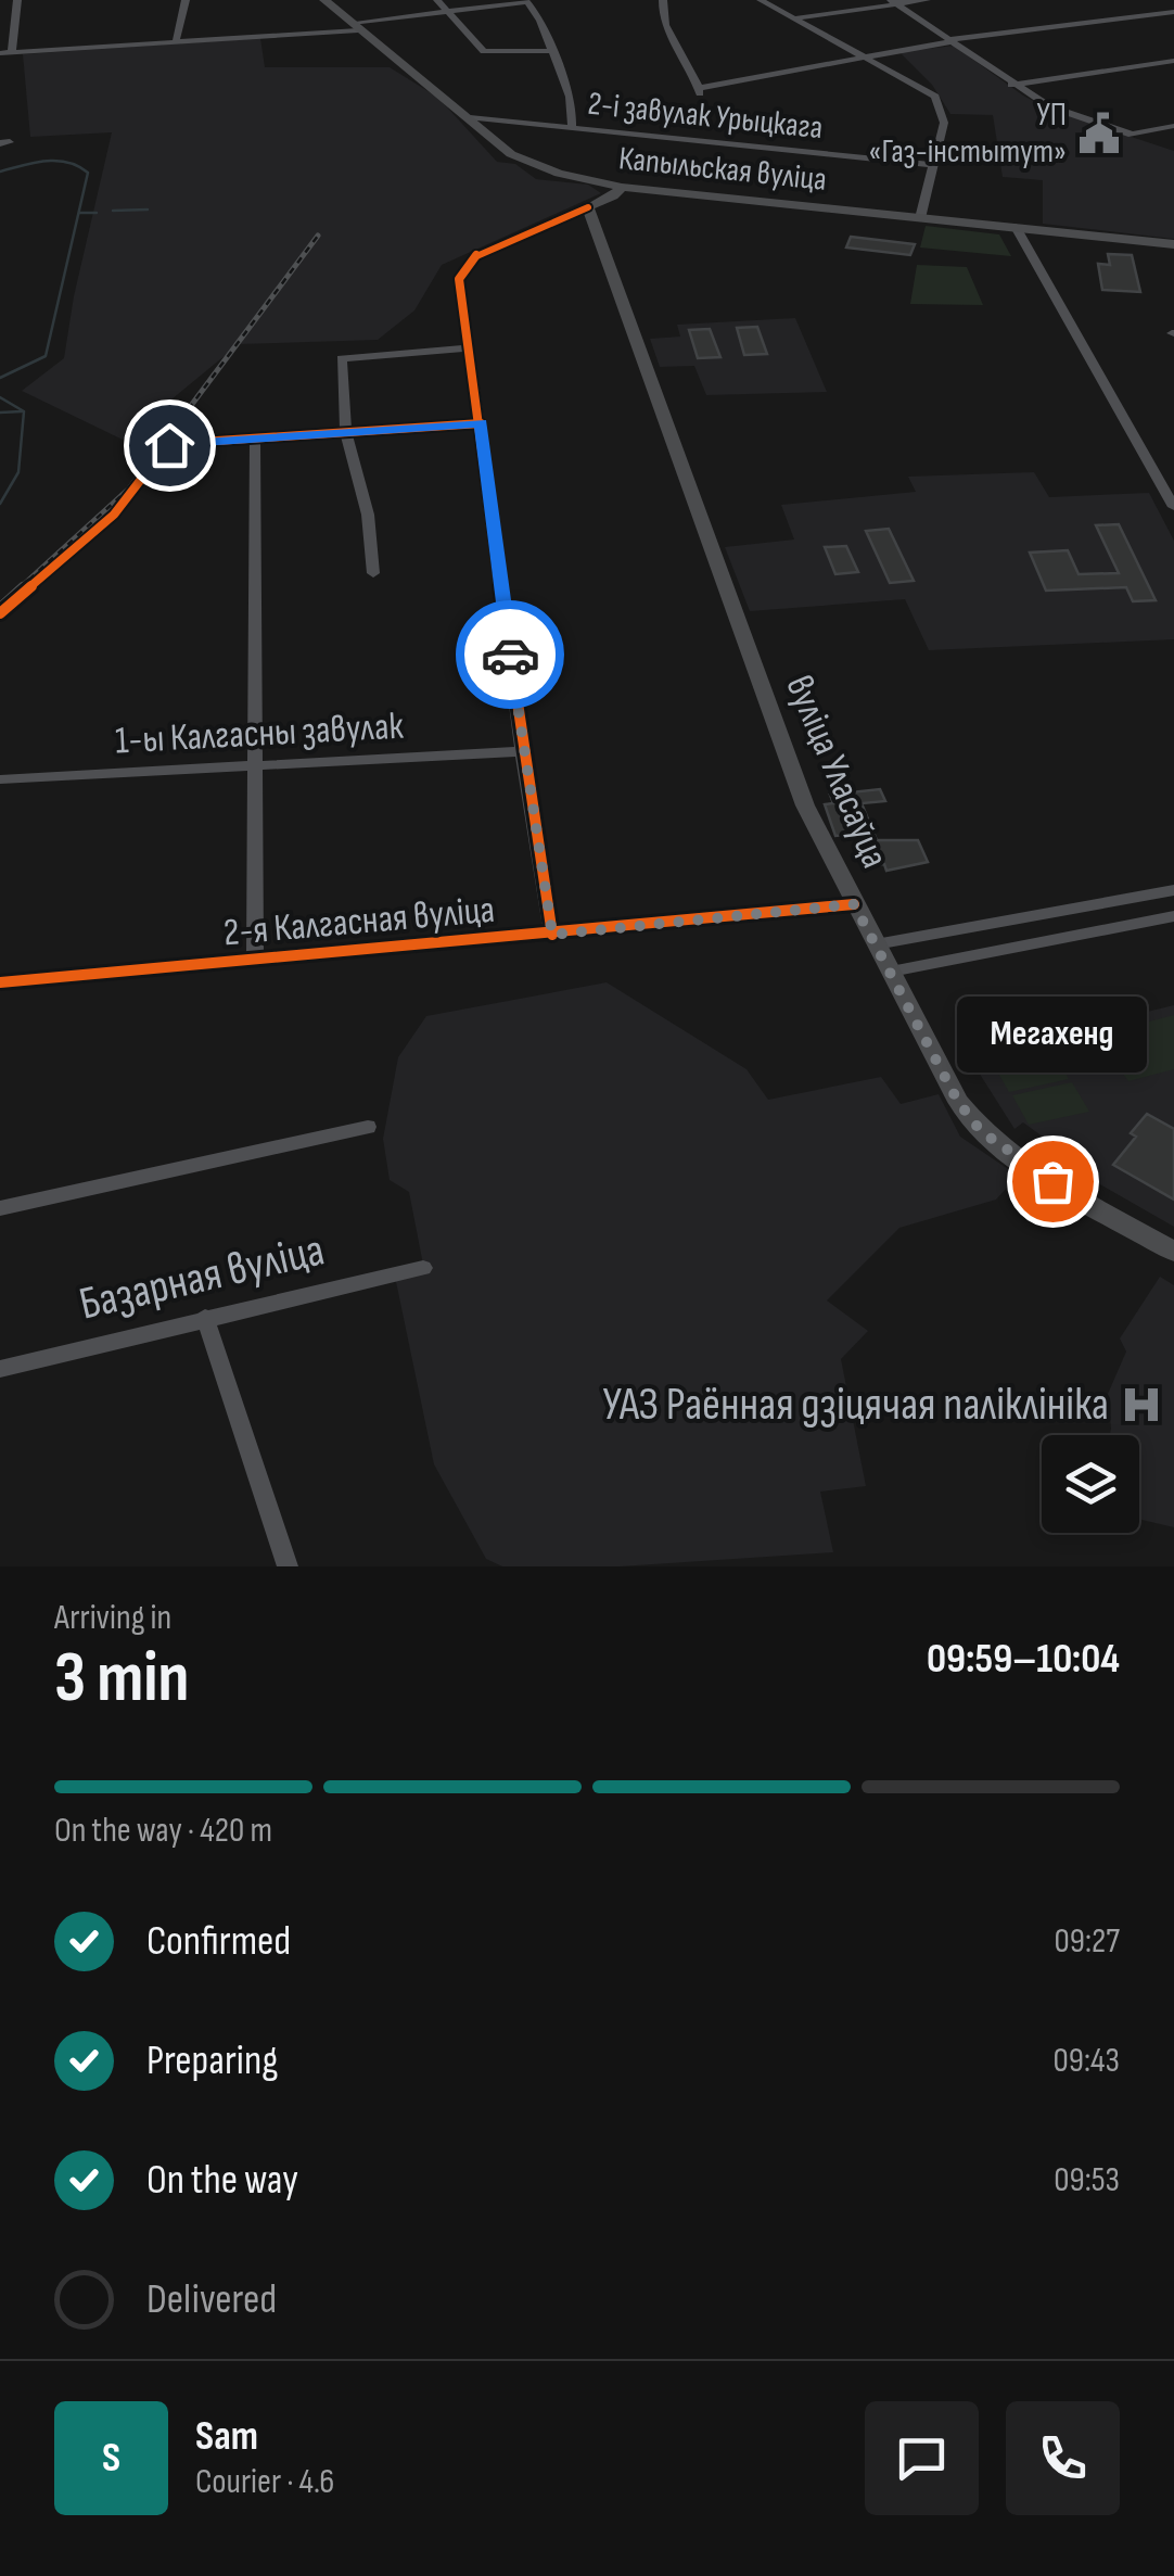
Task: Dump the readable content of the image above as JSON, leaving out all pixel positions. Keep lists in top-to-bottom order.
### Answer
{
  "streets": {
    "main road": ["Капыльская вуліца", "вуліца Уласаўца"],
    "street": [
      "2-і завулак Урыцкага",
      "1-ы Калгасны завулак",
      "2-я Калгасная вуліца",
      "Базарная вуліца"
    ]
  },
  "crossings": [
    ["2-і завулак Урыцкага", "Капыльская вуліца"],
    ["вуліца Уласаўца", "2-я Калгасная вуліца"]
  ],
  "places": {
    "public building": ["УП «Газ-інстытут»"],
    "other": ["Мегахенд"],
    "hospital": ["УАЗ Раённая дзіцячая паліклініка"]
  },
  "page": {
    "bubble": "Мегахенд",
    "heading": ["3 min", "Arriving in", "09:59–10:04"],
    "panel": ["Sam", "Courier · 4.6"],
    "bar": "On the way · 420 m",
    "list": [
      ["Confirmed", "09:27"],
      ["Preparing", "09:43"],
      ["On the way", "09:53"],
      "Delivered"
    ],
    "round": "S"
  }
}
